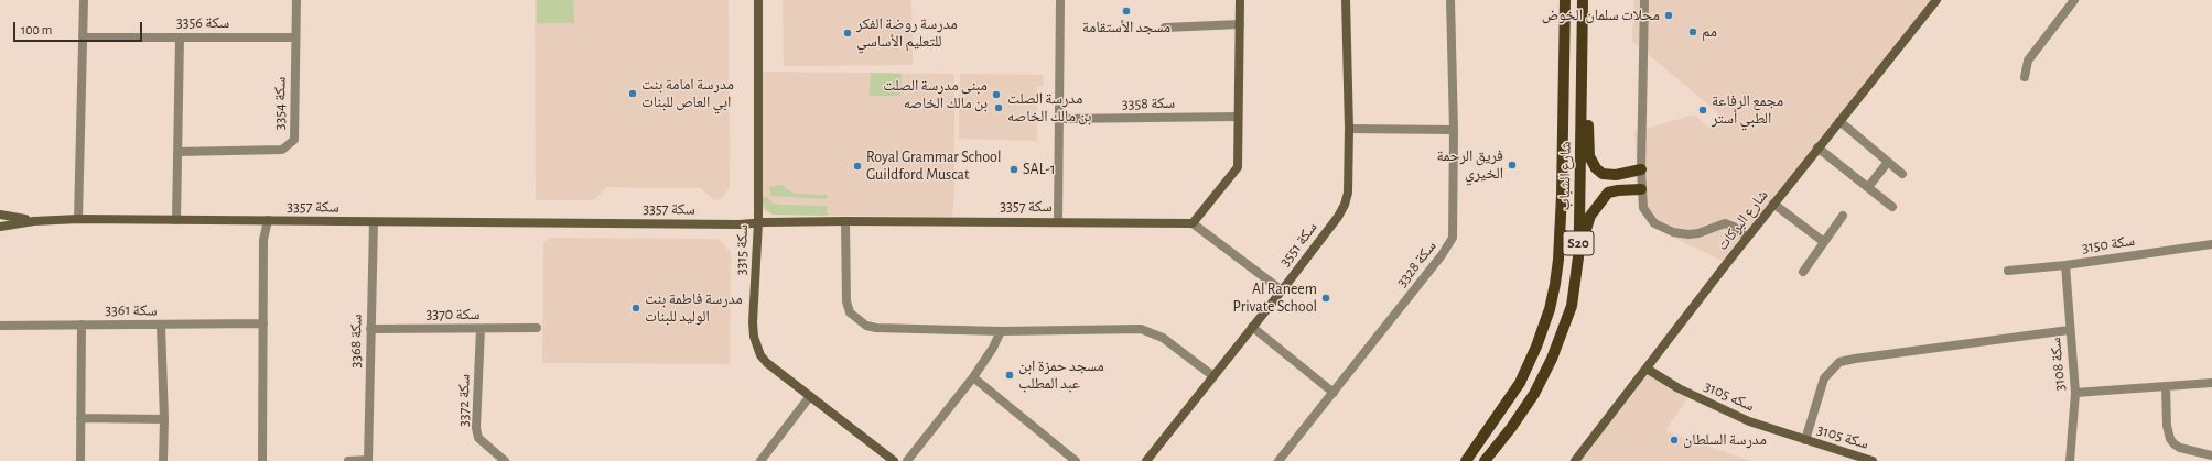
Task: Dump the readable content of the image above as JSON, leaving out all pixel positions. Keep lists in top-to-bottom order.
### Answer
{
  "streets": {
    "main road": ["شارع الشباب", "S20"],
    "street": [
      "سكة 3356",
      "سكة 3354",
      "سكة 3358",
      "سكة 3357",
      "شارع البركات",
      "سكة 3551",
      "سكة 3150",
      "سكة 3315",
      "سكة 3328",
      "سكة 3361",
      "سكة 3370",
      "سكة 3368",
      "سكة 3108",
      "سكه 3105",
      "سكة 3372",
      "سكة 3105"
    ]
  },
  "crossings": [
    ["سكة 3356", "سكة 3354"],
    ["سكة 3357", "سكة 3315"],
    ["سكة 3357", "سكة 3368"],
    ["شارع البركات", "سكه 3105"],
    ["سكة 3150", "سكة 3108"],
    ["سكة 3370", "سكة 3368"],
    ["سكة 3370", "سكة 3372"],
    ["سكه 3105", "سكة 3105"]
  ],
  "places": [
    "مسجد الأستقامة",
    "محلات سلمان الخوض",
    "مم",
    "مدرسة روضة الفكر للتعليم الأساسي",
    "مدرسة امامة بنت ابي العاص للبنات",
    "مبنى مدرسة الصلت بن مالك الخاصه",
    "مدرسة الصلت بن مالك الخاصه",
    "مجمع الرفاعة الطبي أستر",
    "فريق الرحمة الخيري",
    "Royal Grammar School Guildford Muscat",
    "SAL-1",
    "Al Raneem Private School",
    "مدرسة فاطمة بنت الوليد للبنات",
    "مسجد حمزة ابن عبد المطلب",
    "مدرسة السلطان"
  ],
  "scale_bar": "100 m"
}
